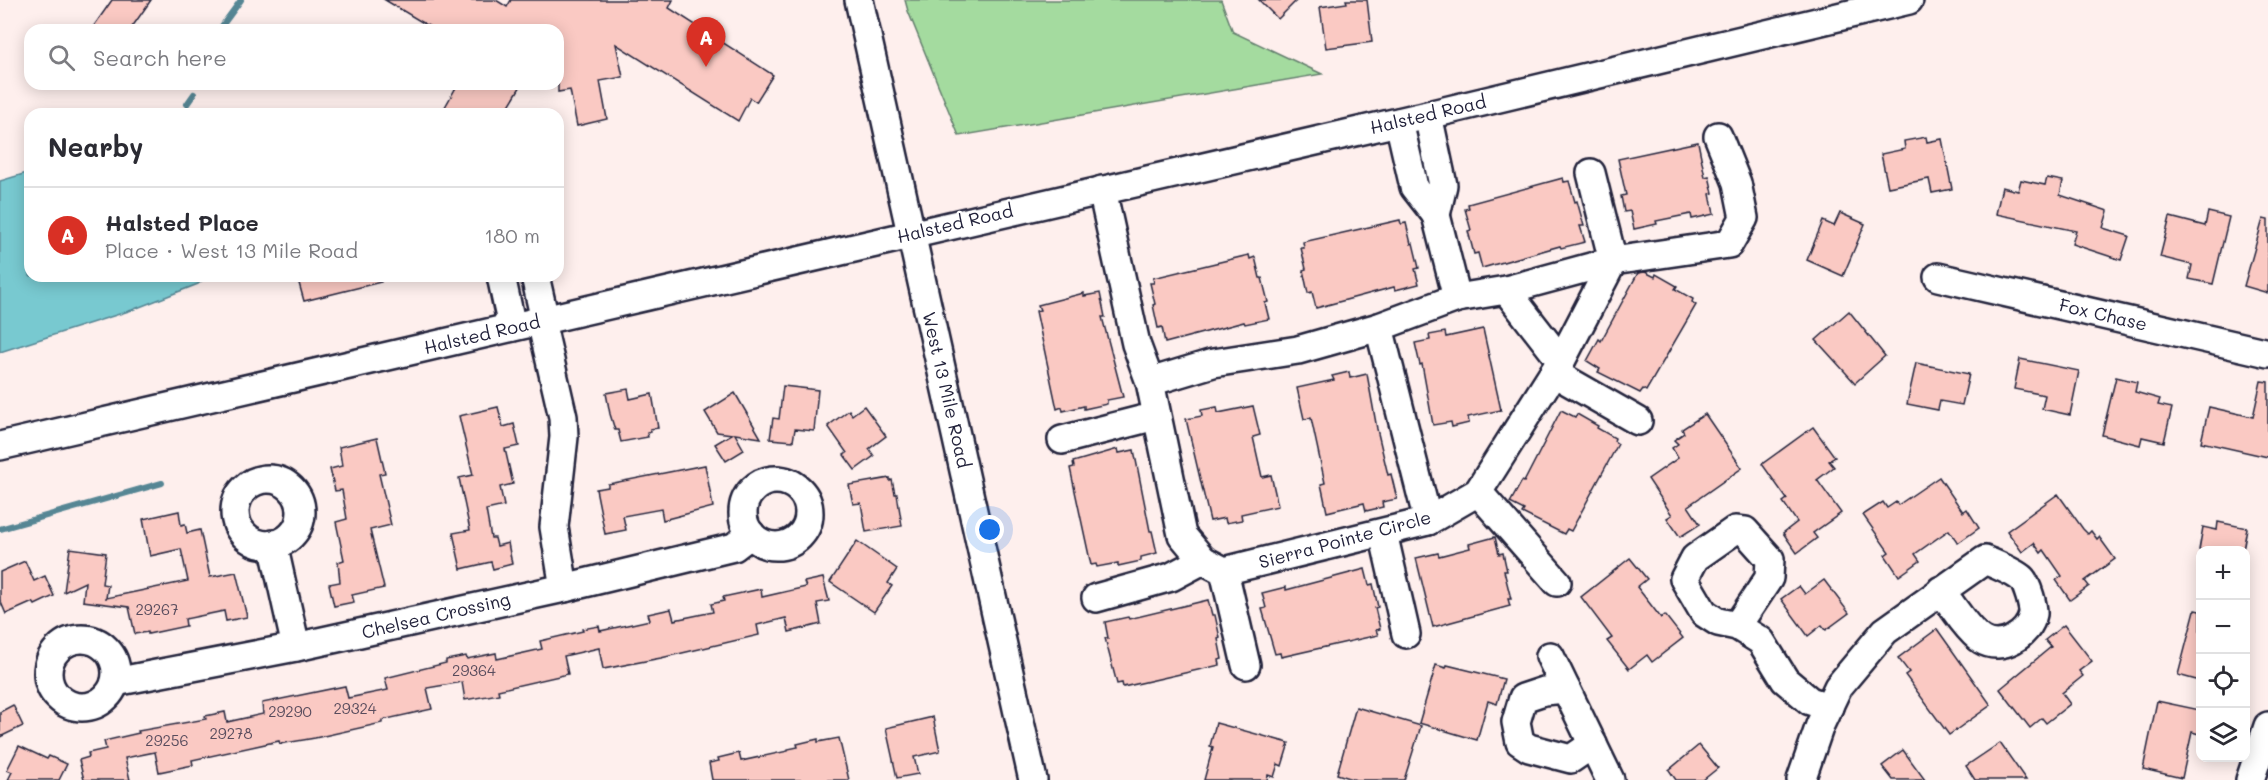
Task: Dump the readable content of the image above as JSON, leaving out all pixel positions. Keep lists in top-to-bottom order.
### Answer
{
  "streets": {
    "street": [
      "Halsted Road",
      "Fox Chase",
      "West 13 Mile Road",
      "Sierra Pointe Circle",
      "Chelsea Crossing"
    ]
  },
  "crossings": [
    ["Halsted Road", "West 13 Mile Road"]
  ],
  "house_numbers": [
    "29267",
    "29364",
    "29324",
    "29290",
    "29278",
    "29256"
  ],
  "page": {
    "pins": "A",
    "search": "Search here",
    "heading": "Nearby",
    "list": [
      {
        "mark": "A",
        "name": "Halsted Place",
        "note": "Place · West 13 Mile Road",
        "value": "180 m"
      }
    ],
    "map_buttons": ["+", "−"]
  }
}
